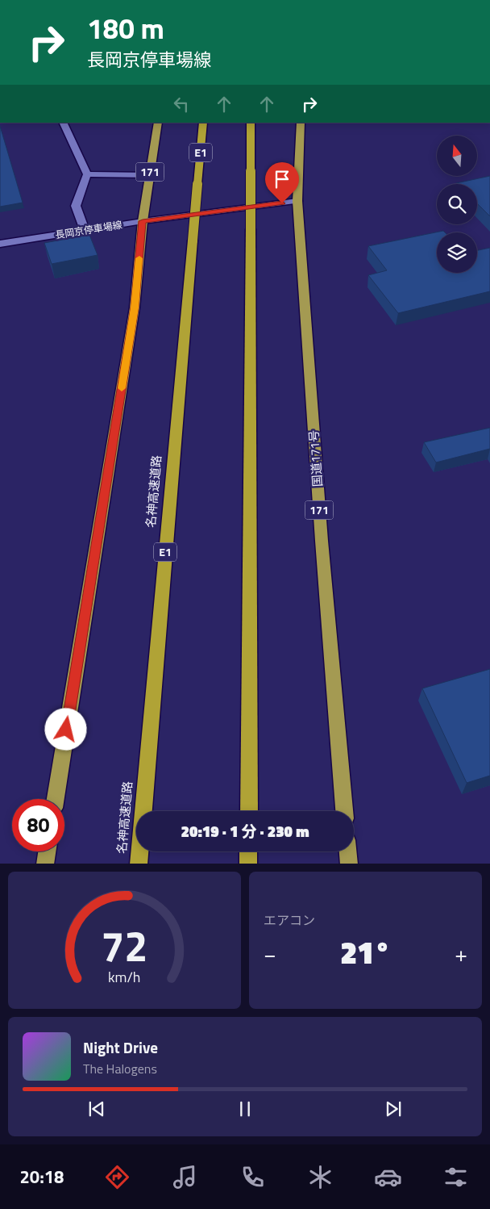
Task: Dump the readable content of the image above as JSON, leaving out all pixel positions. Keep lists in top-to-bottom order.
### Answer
{
  "streets": {
    "highway": [
      "E1",
      "171",
      "国道171号",
      "名神高速道路"
    ],
    "street": ["長岡京停車場線"]
  },
  "crossings": [
    ["171", "長岡京停車場線"],
    ["長岡京停車場線", "国道171号"]
  ],
  "north": "top",
  "page": {
    "turn": ["180 m", "長岡京停車場線"],
    "limit": "80",
    "trip": "20:19 · 1 分 · 230 m",
    "tile": "エアコン",
    "heat": ["−", "21°", "+"],
    "song": ["Night Drive", "The Halogens"],
    "tabs": "20:18",
    "gauge": ["72", "km/h"]
  }
}
